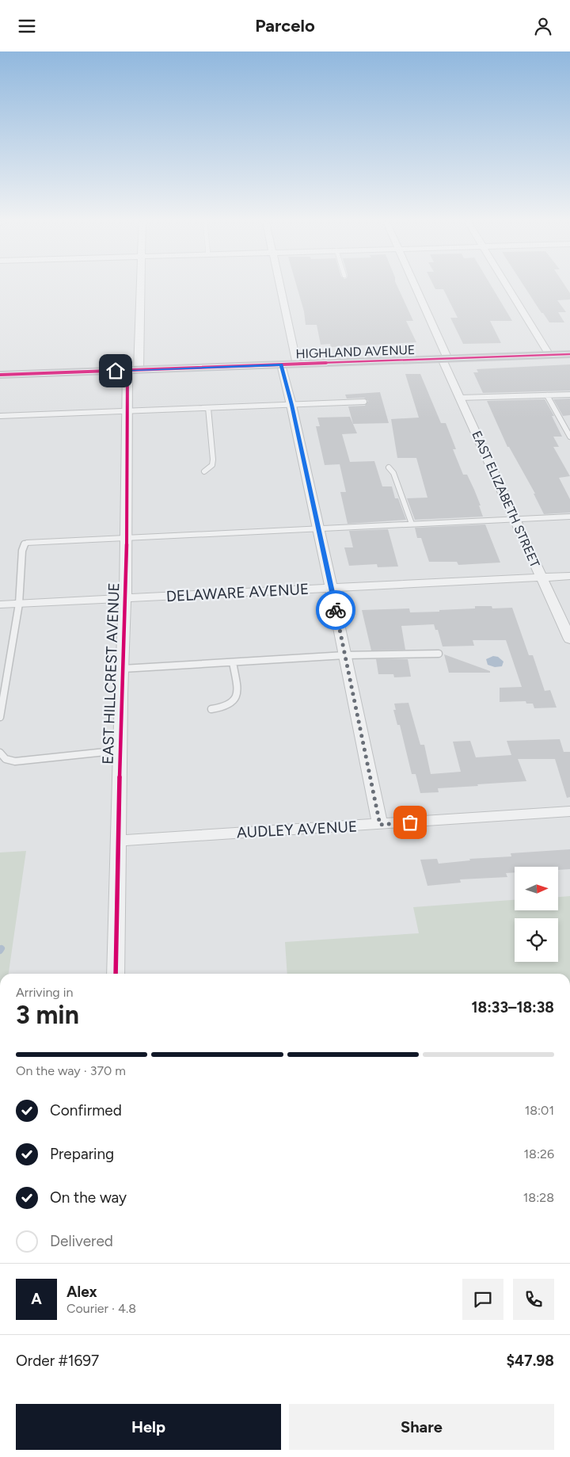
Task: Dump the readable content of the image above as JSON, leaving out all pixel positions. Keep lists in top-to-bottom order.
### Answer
{
  "streets": {
    "main road": ["HIGHLAND AVENUE"],
    "street": [
      "EAST ELIZABETH STREET",
      "DELAWARE AVENUE",
      "EAST HILLCREST AVENUE",
      "AUDLEY AVENUE"
    ]
  },
  "crossings": [
    ["HIGHLAND AVENUE", "EAST ELIZABETH STREET"],
    ["HIGHLAND AVENUE", "EAST HILLCREST AVENUE"],
    ["EAST ELIZABETH STREET", "DELAWARE AVENUE"],
    ["DELAWARE AVENUE", "EAST HILLCREST AVENUE"],
    ["EAST HILLCREST AVENUE", "AUDLEY AVENUE"]
  ],
  "north": "right",
  "page": {
    "header": "Parcelo",
    "heading": ["3 min", "Arriving in", "18:33–18:38"],
    "panel": [
      "Alex",
      "Courier · 4.8",
      "Order #1697",
      "$47.98"
    ],
    "bar": "On the way · 370 m",
    "list": [
      ["Confirmed", "18:01"],
      ["Preparing", "18:26"],
      ["On the way", "18:28"],
      "Delivered"
    ],
    "round": "A",
    "buttons": ["Help", "Share"]
  }
}
